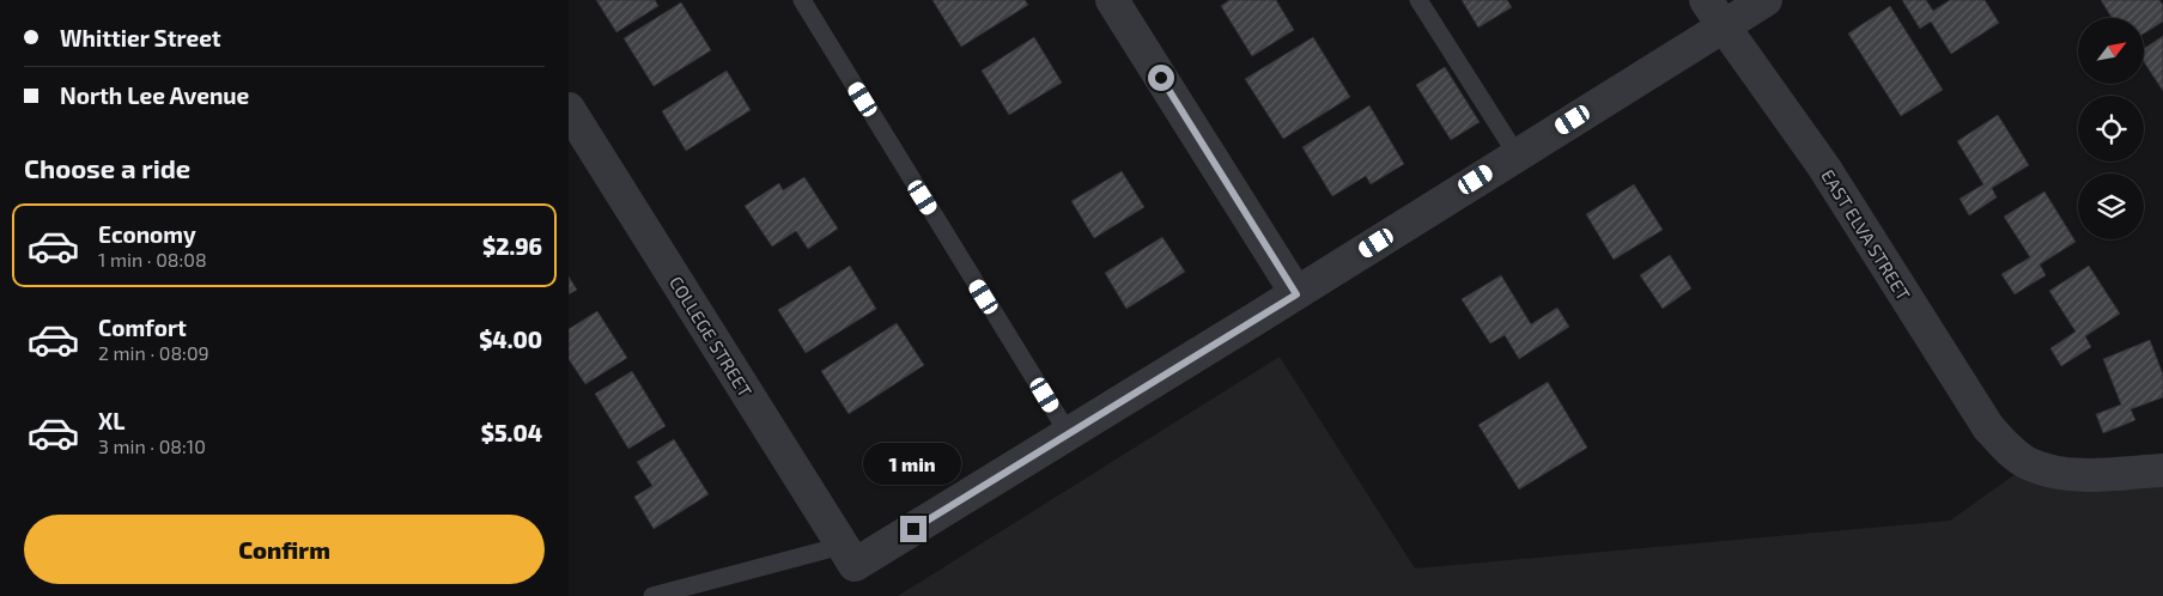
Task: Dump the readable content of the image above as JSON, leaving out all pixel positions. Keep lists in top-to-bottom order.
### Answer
{
  "streets": {
    "street": ["EAST ELVA STREET", "COLLEGE STREET"]
  },
  "north": "top right",
  "page": {
    "banner": ["Whittier Street", "North Lee Avenue"],
    "heading": "Choose a ride",
    "list": [
      {
        "name": "Economy",
        "note": "1 min · 08:08",
        "value": "$2.96"
      },
      {
        "name": "Comfort",
        "note": "2 min · 08:09",
        "value": "$4.00"
      },
      {
        "name": "XL",
        "note": "3 min · 08:10",
        "value": "$5.04"
      }
    ],
    "bubble": "1 min",
    "buttons": "Confirm"
  }
}
